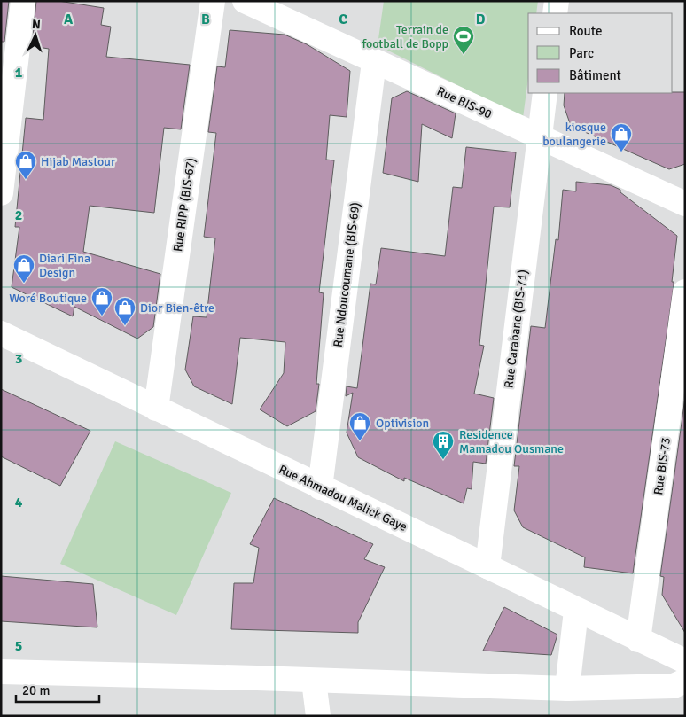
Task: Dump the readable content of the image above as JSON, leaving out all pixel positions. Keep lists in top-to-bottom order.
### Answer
{
  "streets": {
    "street": [
      "Rue BIS-90",
      "Rue RIPP (BIS-67)",
      "Rue Ndoucoumane (BIS-69)",
      "Rue Carabane (BIS-71)",
      "Rue BIS-73",
      "Rue Ahmadou Malick Gaye"
    ]
  },
  "crossings": [
    ["Rue BIS-90", "Rue Ndoucoumane (BIS-69)"],
    ["Rue BIS-90", "Rue Carabane (BIS-71)"],
    ["Rue RIPP (BIS-67)", "Rue Ahmadou Malick Gaye"],
    ["Rue Ndoucoumane (BIS-69)", "Rue Ahmadou Malick Gaye"],
    ["Rue Carabane (BIS-71)", "Rue Ahmadou Malick Gaye"],
    ["Rue BIS-73", "Rue Ahmadou Malick Gaye"]
  ],
  "places": {
    "sports": ["Terrain de football de Bopp"],
    "shop": [
      "kiosque boulangerie",
      "Hijab Mastour",
      "Diari Fina Design",
      "Woré Boutique",
      "Dior Bien-être",
      "Optivision"
    ],
    "building": ["Residence Mamadou Ousmane"]
  },
  "legend": ["Route", "Parc", "Bâtiment"],
  "scale_bar": "20 m",
  "north": "top",
  "grid": {
    "columns": [
      "A",
      "B",
      "C",
      "D"
    ],
    "rows": [
      "1",
      "2",
      "3",
      "4",
      "5"
    ]
  }
}
